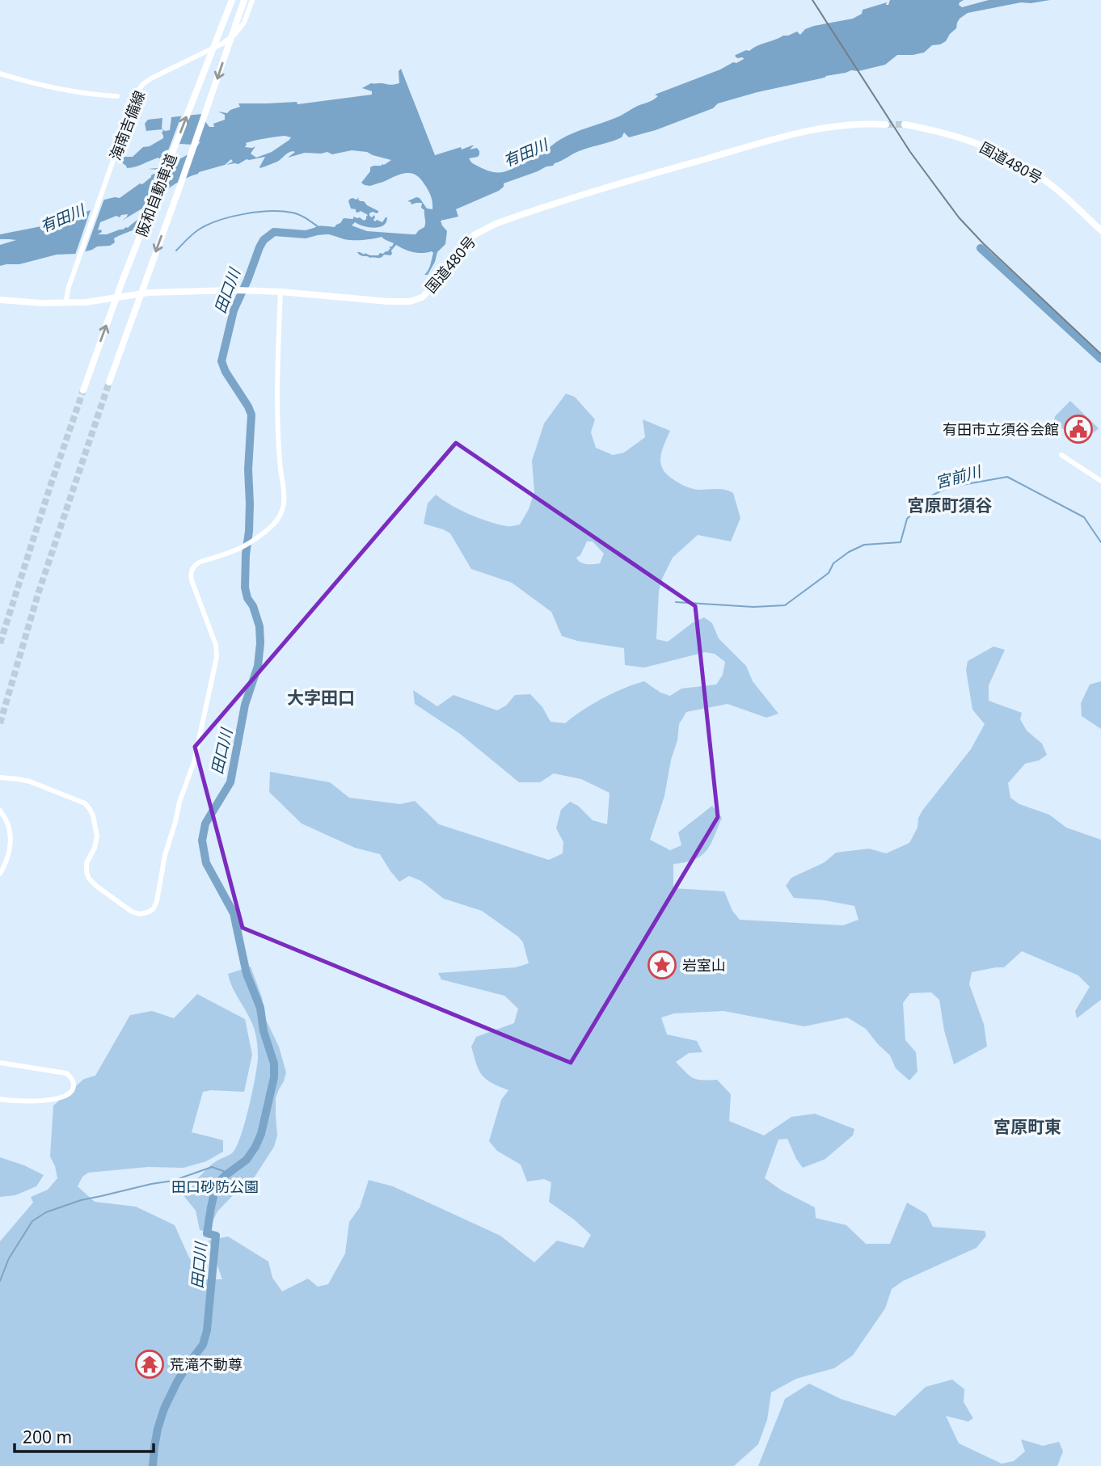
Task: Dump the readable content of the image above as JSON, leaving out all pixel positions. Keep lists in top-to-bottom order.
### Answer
{
  "streets": {
    "highway": ["国道480号", "阪和自動車道"],
    "street": ["海南吉備線"]
  },
  "crossings": [
    ["海南吉備線", "国道480号"]
  ],
  "districts": ["宮原町須谷", "大字田口", "宮原町東"],
  "water": ["有田川", "田口川", "宮前川"],
  "parks": ["田口砂防公園"],
  "places": {
    "public building": ["有田市立須谷会館"],
    "place": ["岩室山"],
    "temple": ["荒滝不動尊"]
  },
  "scale_bar": "200 m"
}
